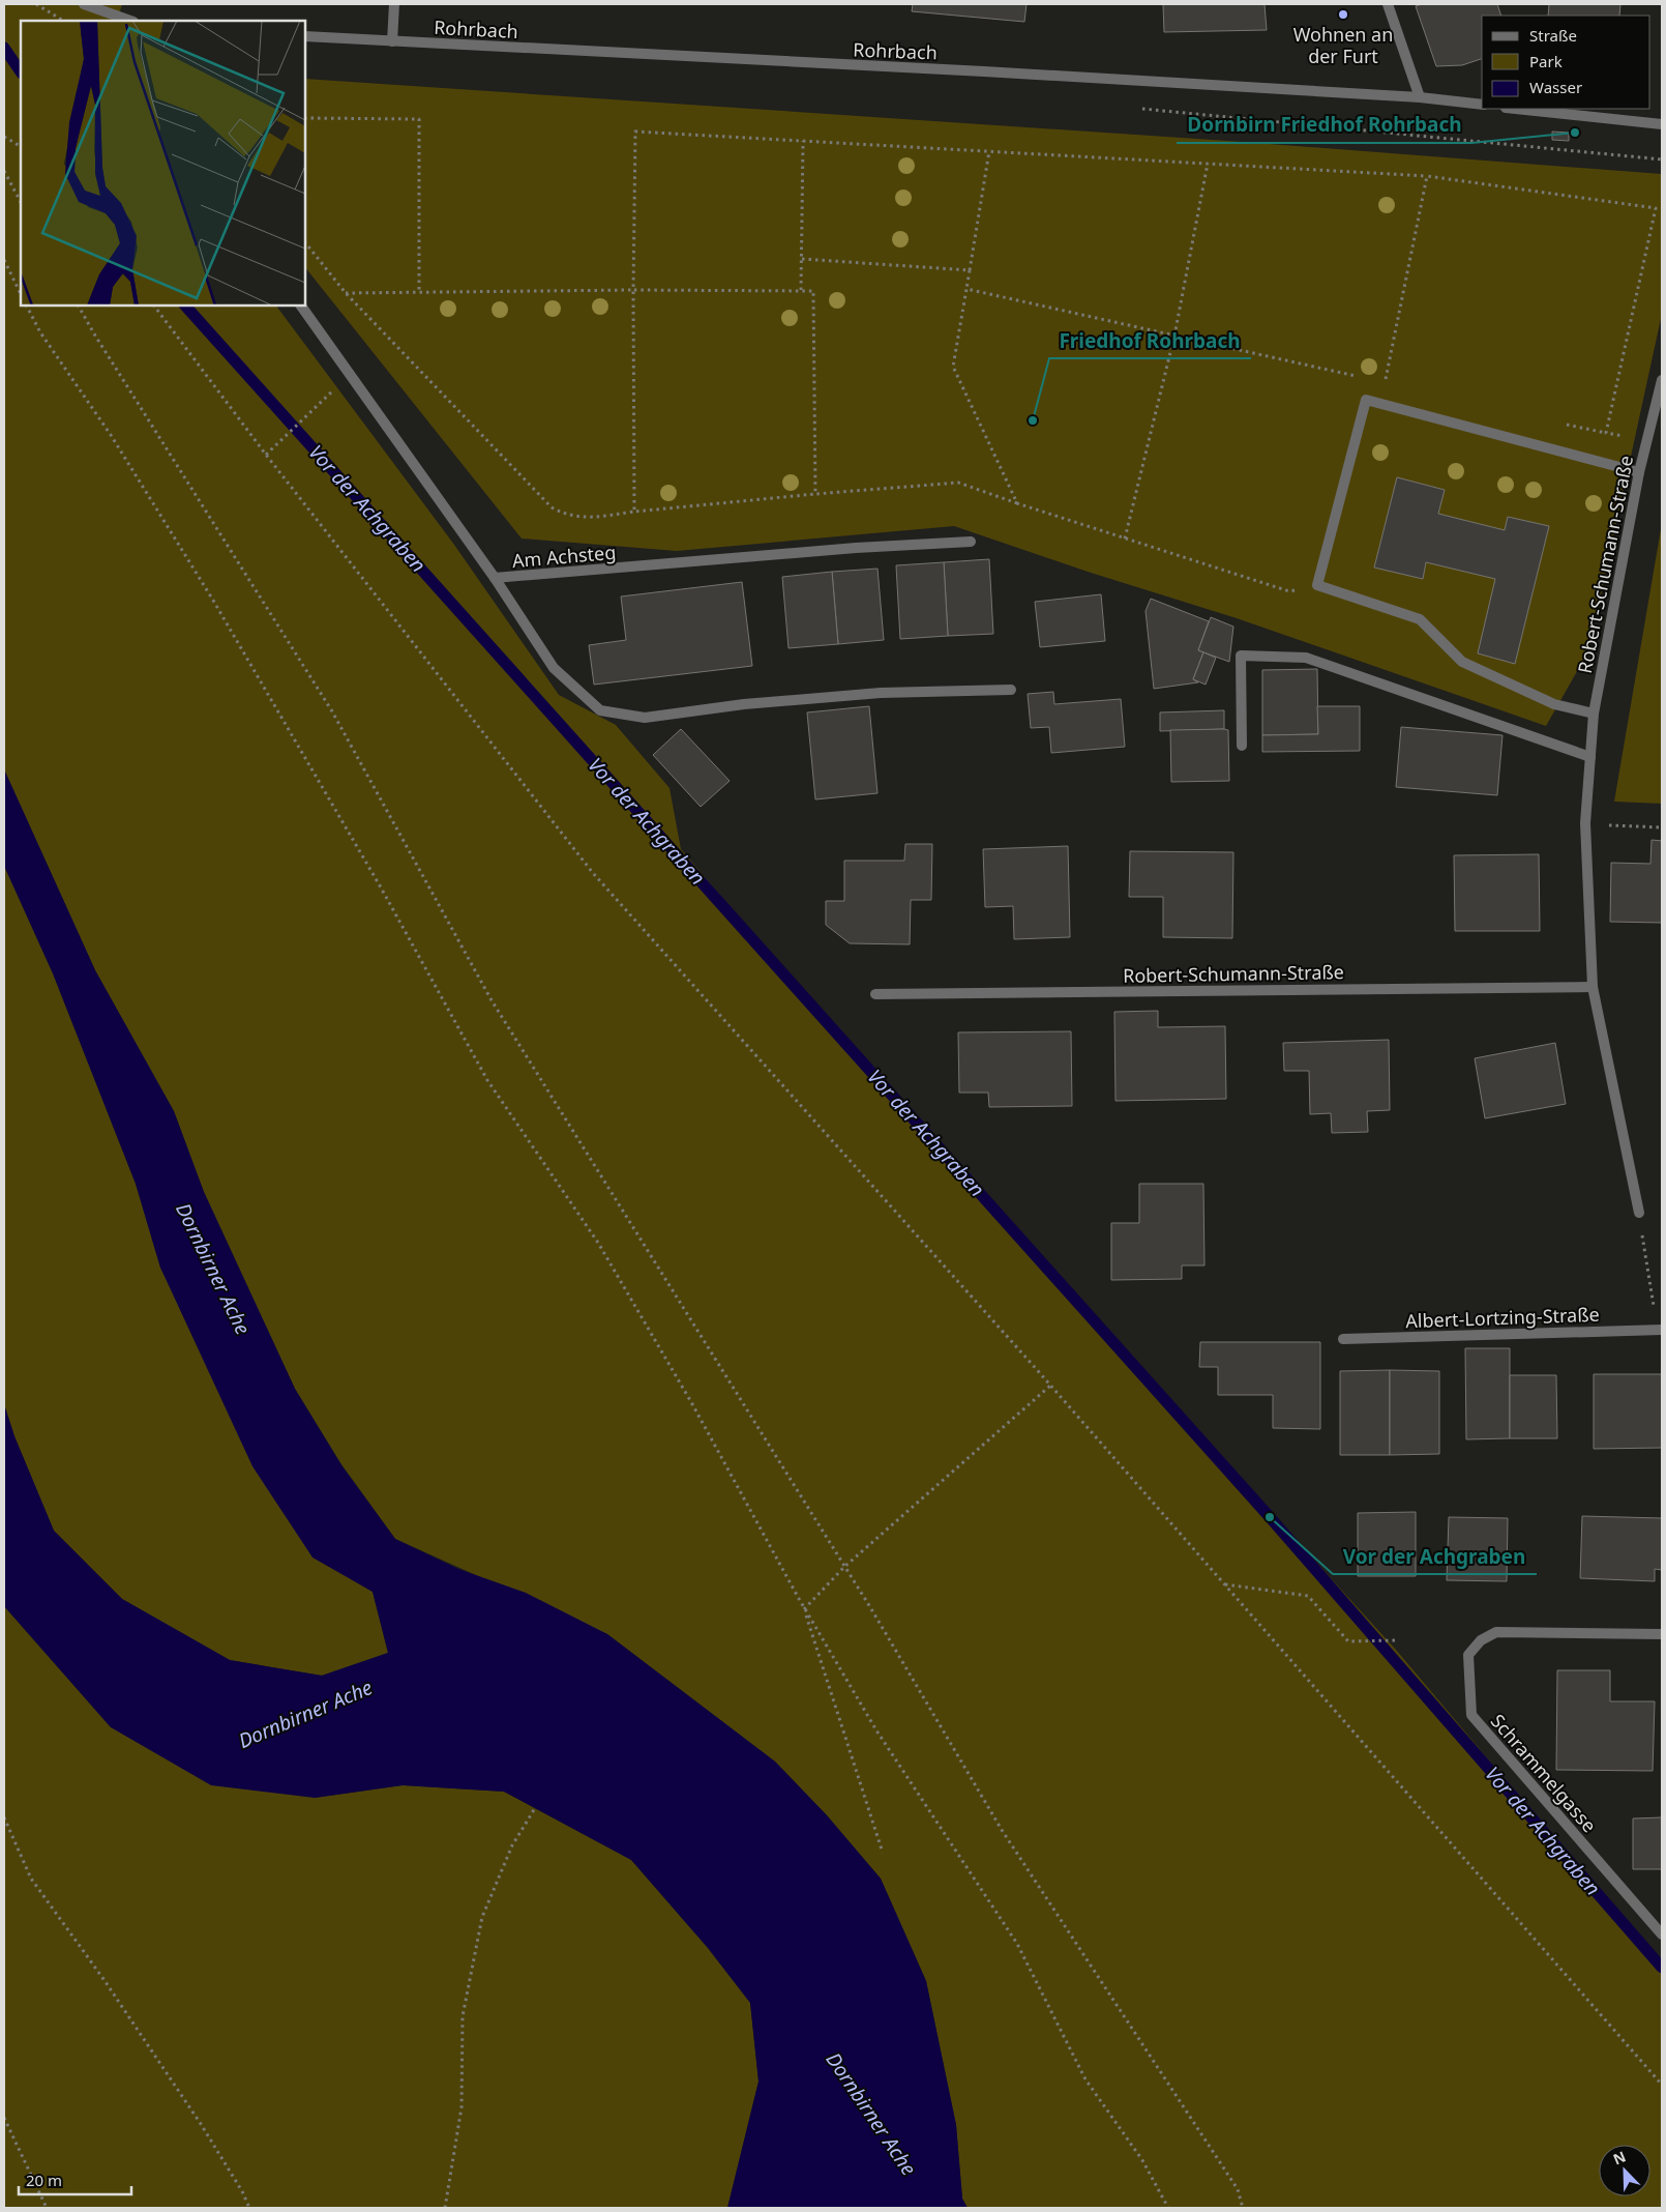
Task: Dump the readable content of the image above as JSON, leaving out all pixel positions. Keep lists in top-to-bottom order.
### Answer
{
  "streets": {
    "street": [
      "Rohrbach",
      "Am Achsteg",
      "Robert-Schumann-Straße",
      "Albert-Lortzing-Straße",
      "Schrammelgasse"
    ]
  },
  "water": ["Vor der Achgraben", "Dornbirner Ache"],
  "places": [
    "Wohnen an der Furt",
    "Dornbirn Friedhof Rohrbach",
    "Friedhof Rohrbach",
    "Vor der Achgraben"
  ],
  "legend": ["Straße", "Park", "Wasser"],
  "scale_bar": "20 m",
  "north": "top left"
}
